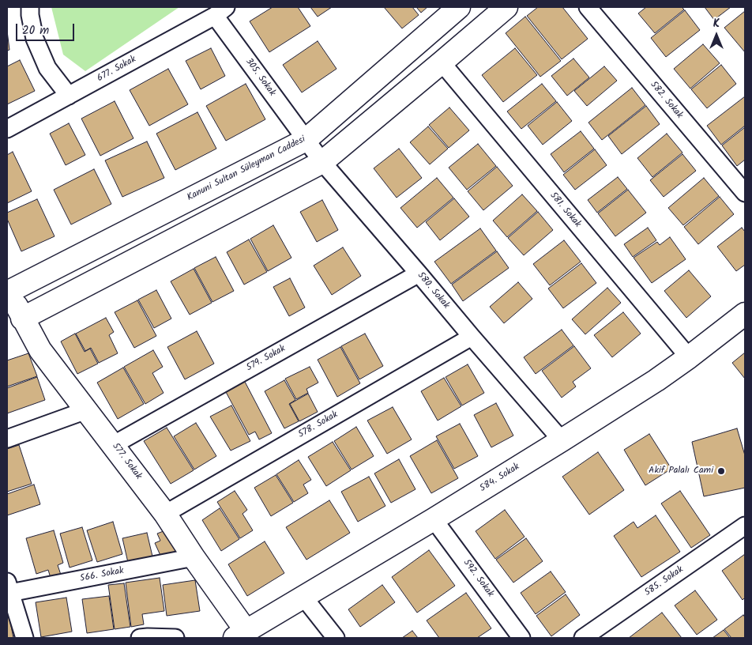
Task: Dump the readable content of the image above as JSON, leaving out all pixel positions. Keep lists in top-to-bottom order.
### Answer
{
  "streets": {
    "street": [
      "677. Sokak",
      "305. Sokak",
      "582. Sokak",
      "Kanuni Sultan Süleyman Caddesi",
      "581. Sokak",
      "580. Sokak",
      "579. Sokak",
      "578. Sokak",
      "577. Sokak",
      "584. Sokak",
      "566. Sokak",
      "592. Sokak",
      "585. Sokak"
    ]
  },
  "crossings": [
    ["677. Sokak", "305. Sokak"],
    ["305. Sokak", "Kanuni Sultan Süleyman Caddesi"],
    ["305. Sokak", "580. Sokak"],
    ["Kanuni Sultan Süleyman Caddesi", "580. Sokak"],
    ["Kanuni Sultan Süleyman Caddesi", "577. Sokak"],
    ["581. Sokak", "584. Sokak"],
    ["580. Sokak", "579. Sokak"],
    ["580. Sokak", "578. Sokak"],
    ["580. Sokak", "584. Sokak"],
    ["579. Sokak", "577. Sokak"],
    ["578. Sokak", "577. Sokak"],
    ["577. Sokak", "584. Sokak"],
    ["577. Sokak", "566. Sokak"],
    ["584. Sokak", "592. Sokak"]
  ],
  "places": ["Akif Palalı Cami"],
  "scale_bar": "20 m",
  "north": "top"
}
